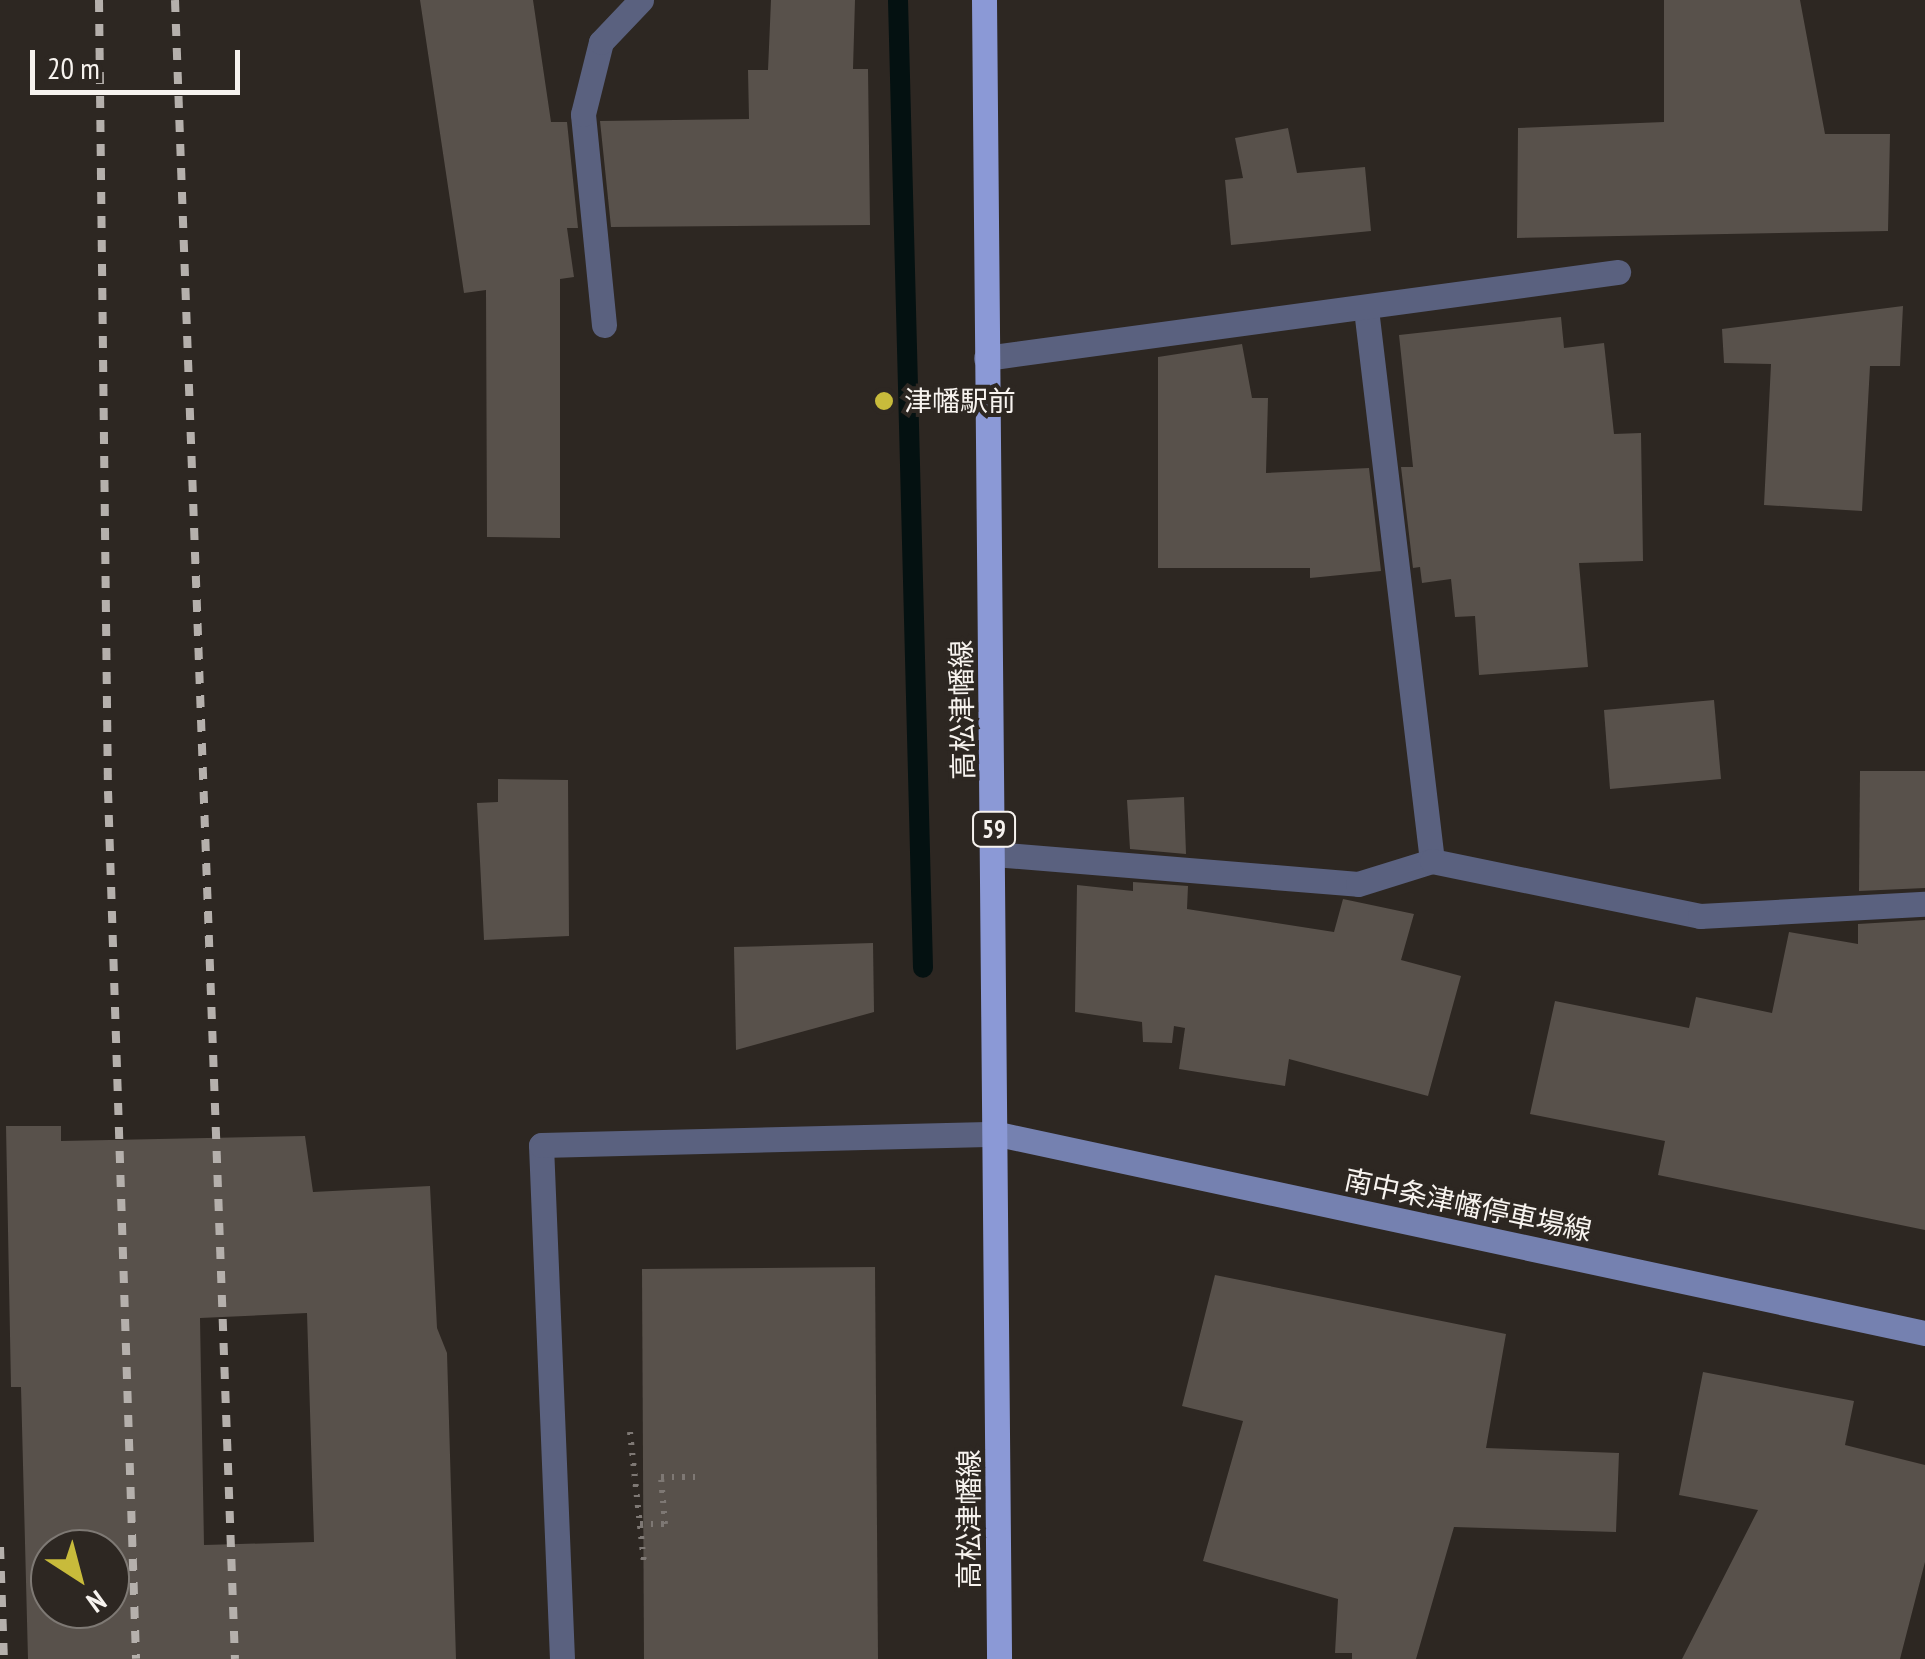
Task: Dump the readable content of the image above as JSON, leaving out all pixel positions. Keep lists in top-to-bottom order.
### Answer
{
  "streets": {
    "main road": ["高松津幡線", "59", "南中条津幡停車場線"]
  },
  "crossings": [
    ["高松津幡線", "南中条津幡停車場線"]
  ],
  "places": ["津幡駅前"],
  "scale_bar": "20 m",
  "north": "bottom right"
}
